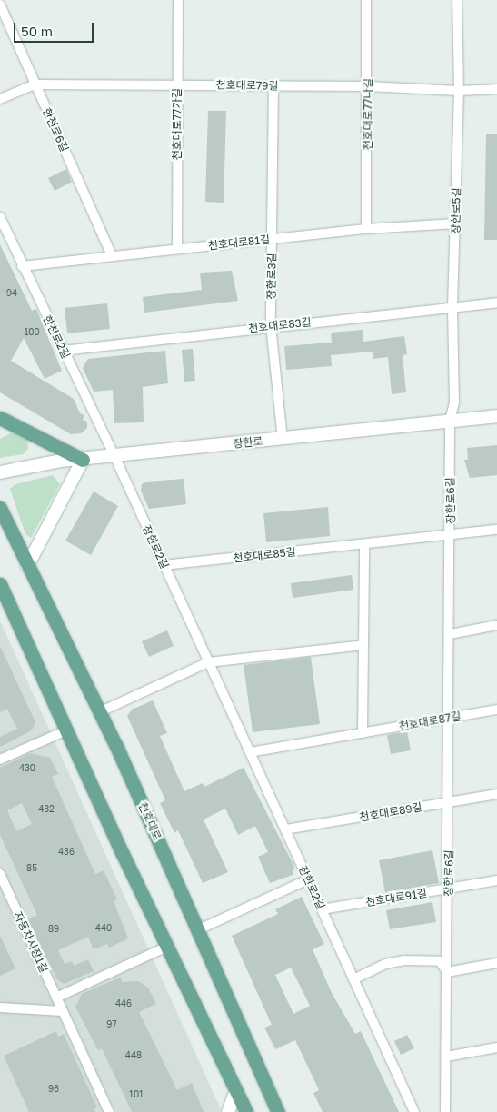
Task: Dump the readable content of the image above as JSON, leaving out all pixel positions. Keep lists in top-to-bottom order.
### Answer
{
  "streets": {
    "main road": ["천호대로"],
    "street": [
      "천호대로79길",
      "천호대로77나길",
      "천호대로77가길",
      "한천로6길",
      "장한로5길",
      "천호대로81길",
      "장한로3길",
      "천호대로83길",
      "한천로2길",
      "장한로",
      "장한로6길",
      "장한로2길",
      "천호대로85길",
      "천호대로87길",
      "천호대로89길",
      "천호대로91길",
      "자동차시장1길"
    ]
  },
  "crossings": [
    ["천호대로79길", "천호대로77나길"],
    ["천호대로79길", "천호대로77가길"],
    ["천호대로79길", "한천로6길"],
    ["천호대로79길", "장한로5길"],
    ["천호대로79길", "장한로3길"],
    ["천호대로77나길", "천호대로81길"],
    ["천호대로77가길", "천호대로81길"],
    ["한천로6길", "천호대로81길"],
    ["장한로5길", "천호대로81길"],
    ["장한로5길", "천호대로83길"],
    ["장한로5길", "장한로"],
    ["장한로5길", "장한로6길"],
    ["천호대로81길", "장한로3길"],
    ["천호대로81길", "한천로2길"],
    ["장한로3길", "천호대로83길"],
    ["장한로3길", "장한로"],
    ["천호대로83길", "한천로2길"],
    ["한천로2길", "장한로"],
    ["한천로2길", "장한로2길"],
    ["장한로", "장한로6길"],
    ["장한로", "장한로2길"],
    ["장한로6길", "천호대로85길"],
    ["장한로6길", "천호대로87길"],
    ["장한로6길", "천호대로89길"],
    ["장한로6길", "천호대로91길"],
    ["장한로2길", "천호대로85길"],
    ["장한로2길", "천호대로87길"],
    ["장한로2길", "천호대로89길"],
    ["장한로2길", "천호대로91길"]
  ],
  "house_numbers": [
    "94",
    "100",
    "430",
    "432",
    "436",
    "85",
    "440",
    "89",
    "446",
    "97",
    "448",
    "96",
    "101"
  ],
  "scale_bar": "50 m"
}
